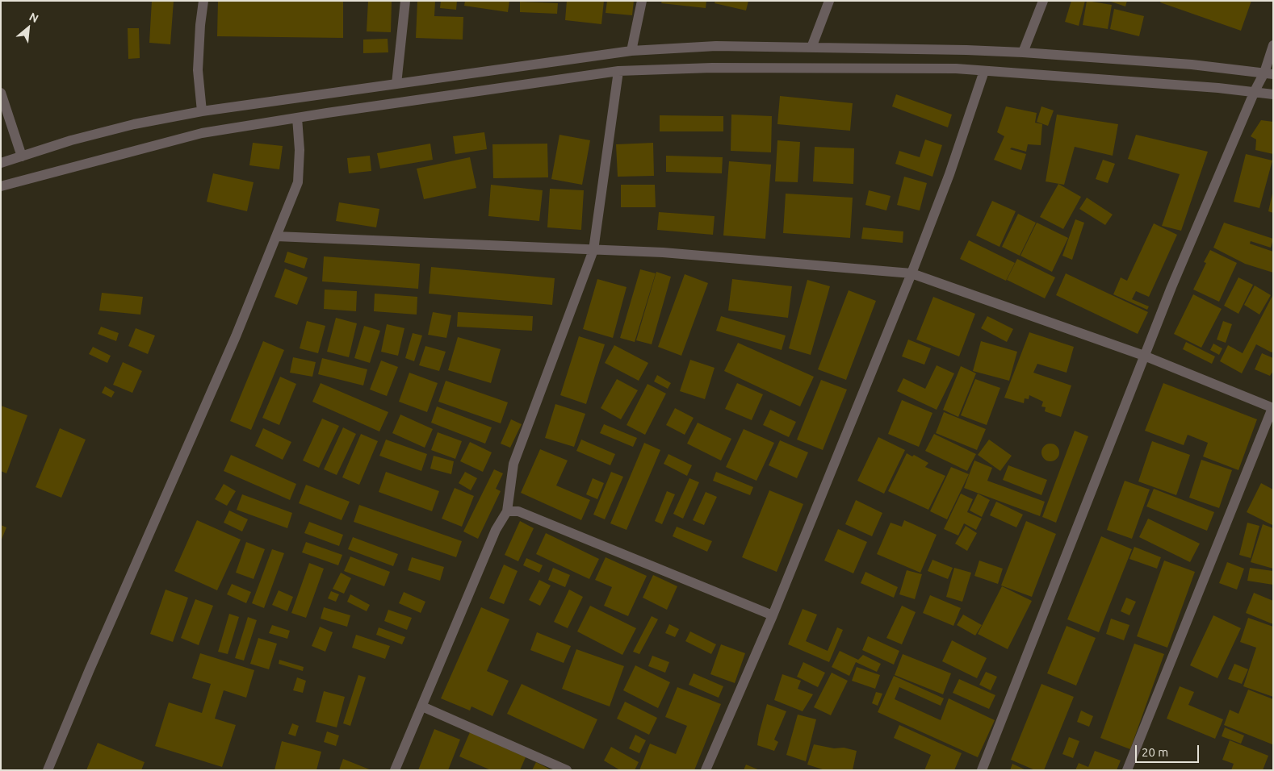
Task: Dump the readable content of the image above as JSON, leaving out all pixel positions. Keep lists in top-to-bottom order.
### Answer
{
  "scale_bar": "20 m",
  "north": "top right"
}
